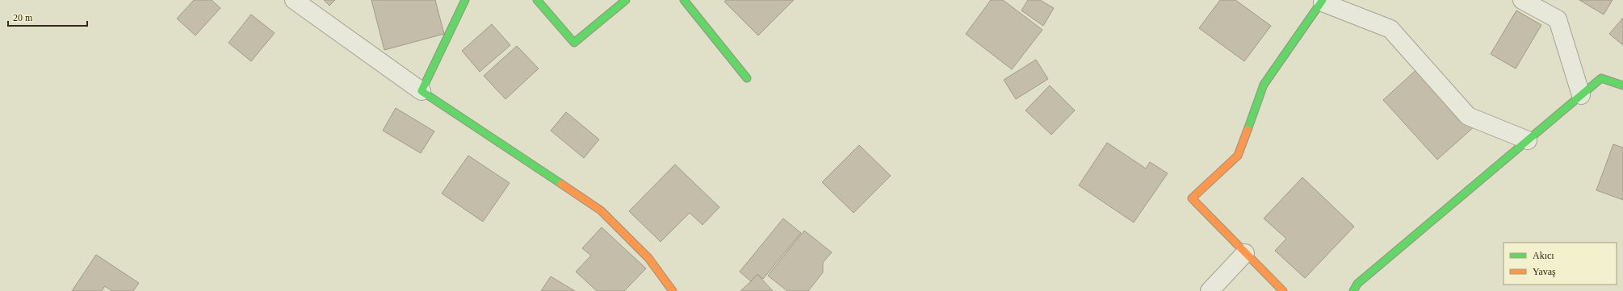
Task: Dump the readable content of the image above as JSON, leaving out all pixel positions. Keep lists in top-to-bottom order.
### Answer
{
  "legend": ["Akıcı", "Yavaş"],
  "scale_bar": "20 m"
}
